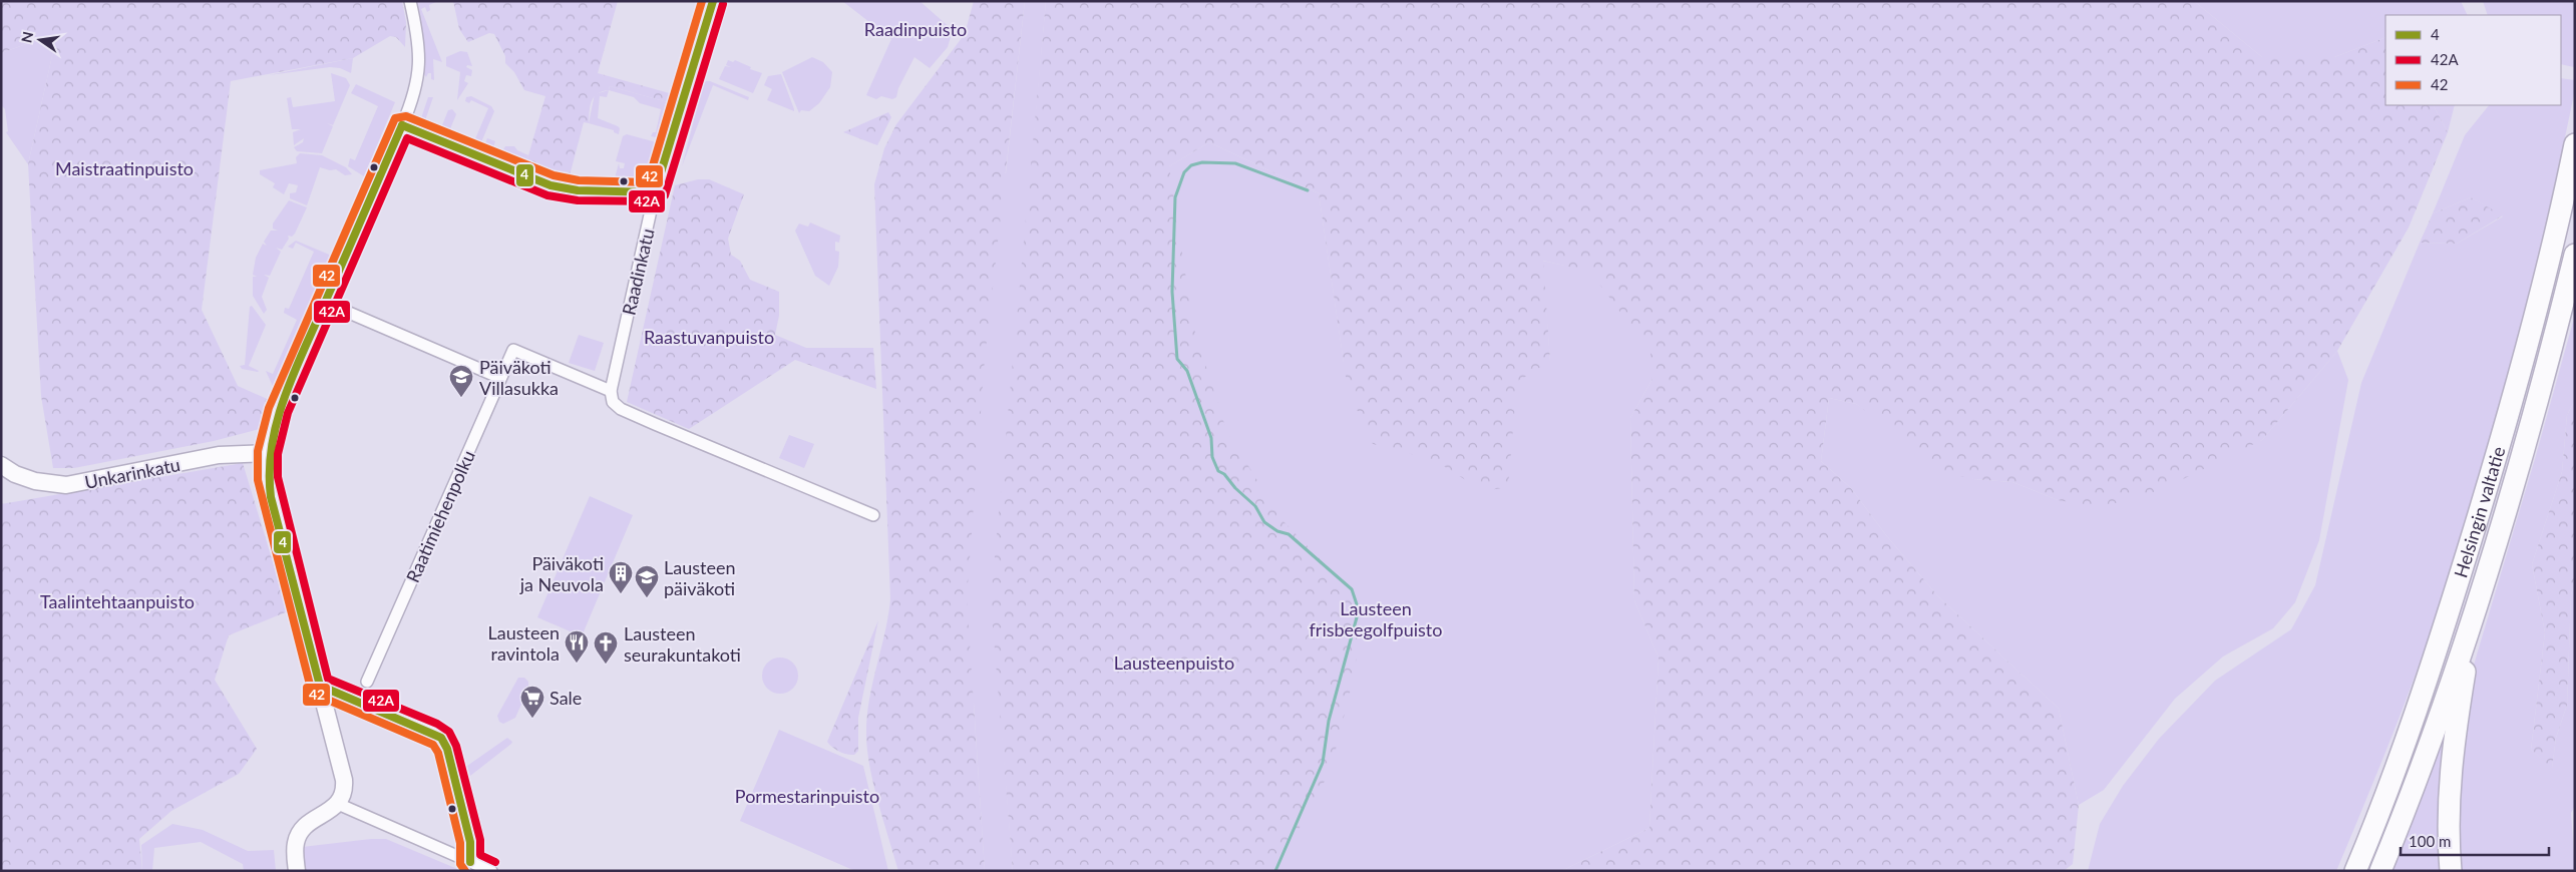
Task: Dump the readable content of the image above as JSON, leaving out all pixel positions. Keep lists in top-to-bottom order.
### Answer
{
  "streets": {
    "highway": ["Helsingin valtatie"],
    "street": ["Raadinkatu", "Unkarinkatu", "Raatimiehenpolku"]
  },
  "crossings": [
    ["Raadinkatu", "Raatimiehenpolku"]
  ],
  "parks": [
    "Raadinpuisto",
    "Maistraatinpuisto",
    "Raastuvanpuisto",
    "Taalintehtaanpuisto",
    "Lausteen frisbeegolfpuisto",
    "Lausteenpuisto",
    "Pormestarinpuisto"
  ],
  "places": {
    "school or university": ["Päiväkoti Villasukka", "Lausteen päiväkoti"],
    "building": ["Päiväkoti ja Neuvola"],
    "restaurant": ["Lausteen ravintola"],
    "church": ["Lausteen seurakuntakoti"],
    "supermarket": ["Sale"]
  },
  "lines": ["transit line 4", "transit line 42", "transit line 42A"],
  "legend": ["4", "42A", "42"],
  "scale_bar": "100 m",
  "north": "left"
}
